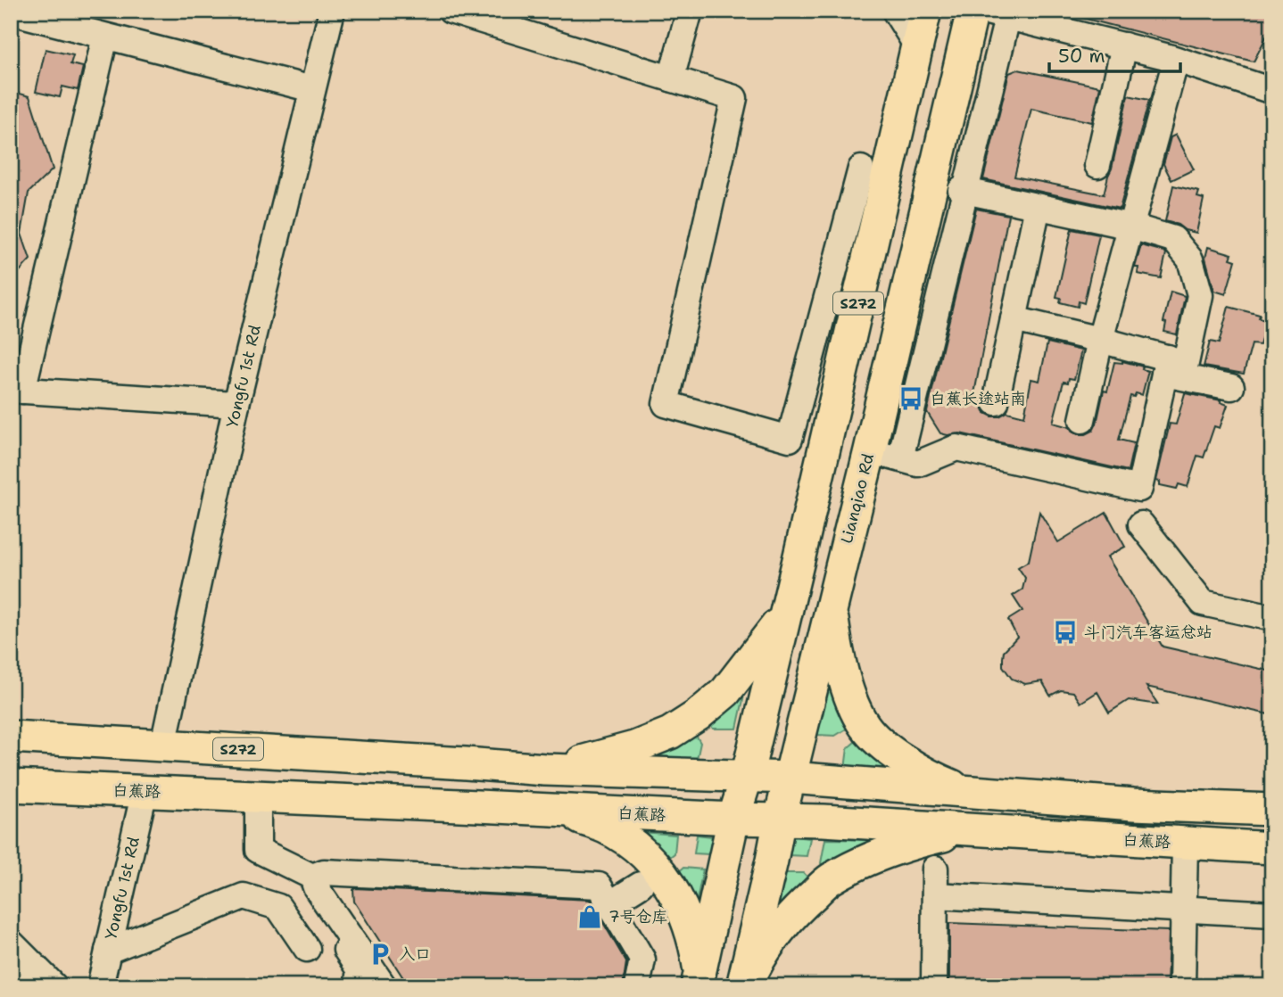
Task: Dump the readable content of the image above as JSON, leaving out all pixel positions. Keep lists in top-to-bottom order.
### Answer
{
  "streets": {
    "main road": ["S272", "Lianqiao Rd", "白蕉路"],
    "street": ["Yongfu 1st Rd"]
  },
  "crossings": [
    ["S272", "Yongfu 1st Rd"],
    ["S272", "Lianqiao Rd"],
    ["S272", "白蕉路"],
    ["Yongfu 1st Rd", "白蕉路"],
    ["Lianqiao Rd", "白蕉路"]
  ],
  "places": {
    "bus stop": ["白蕉长途站南", "斗门汽车客运总站"],
    "shop": ["7号仓库"],
    "parking": ["入口"]
  },
  "scale_bar": "50 m"
}
